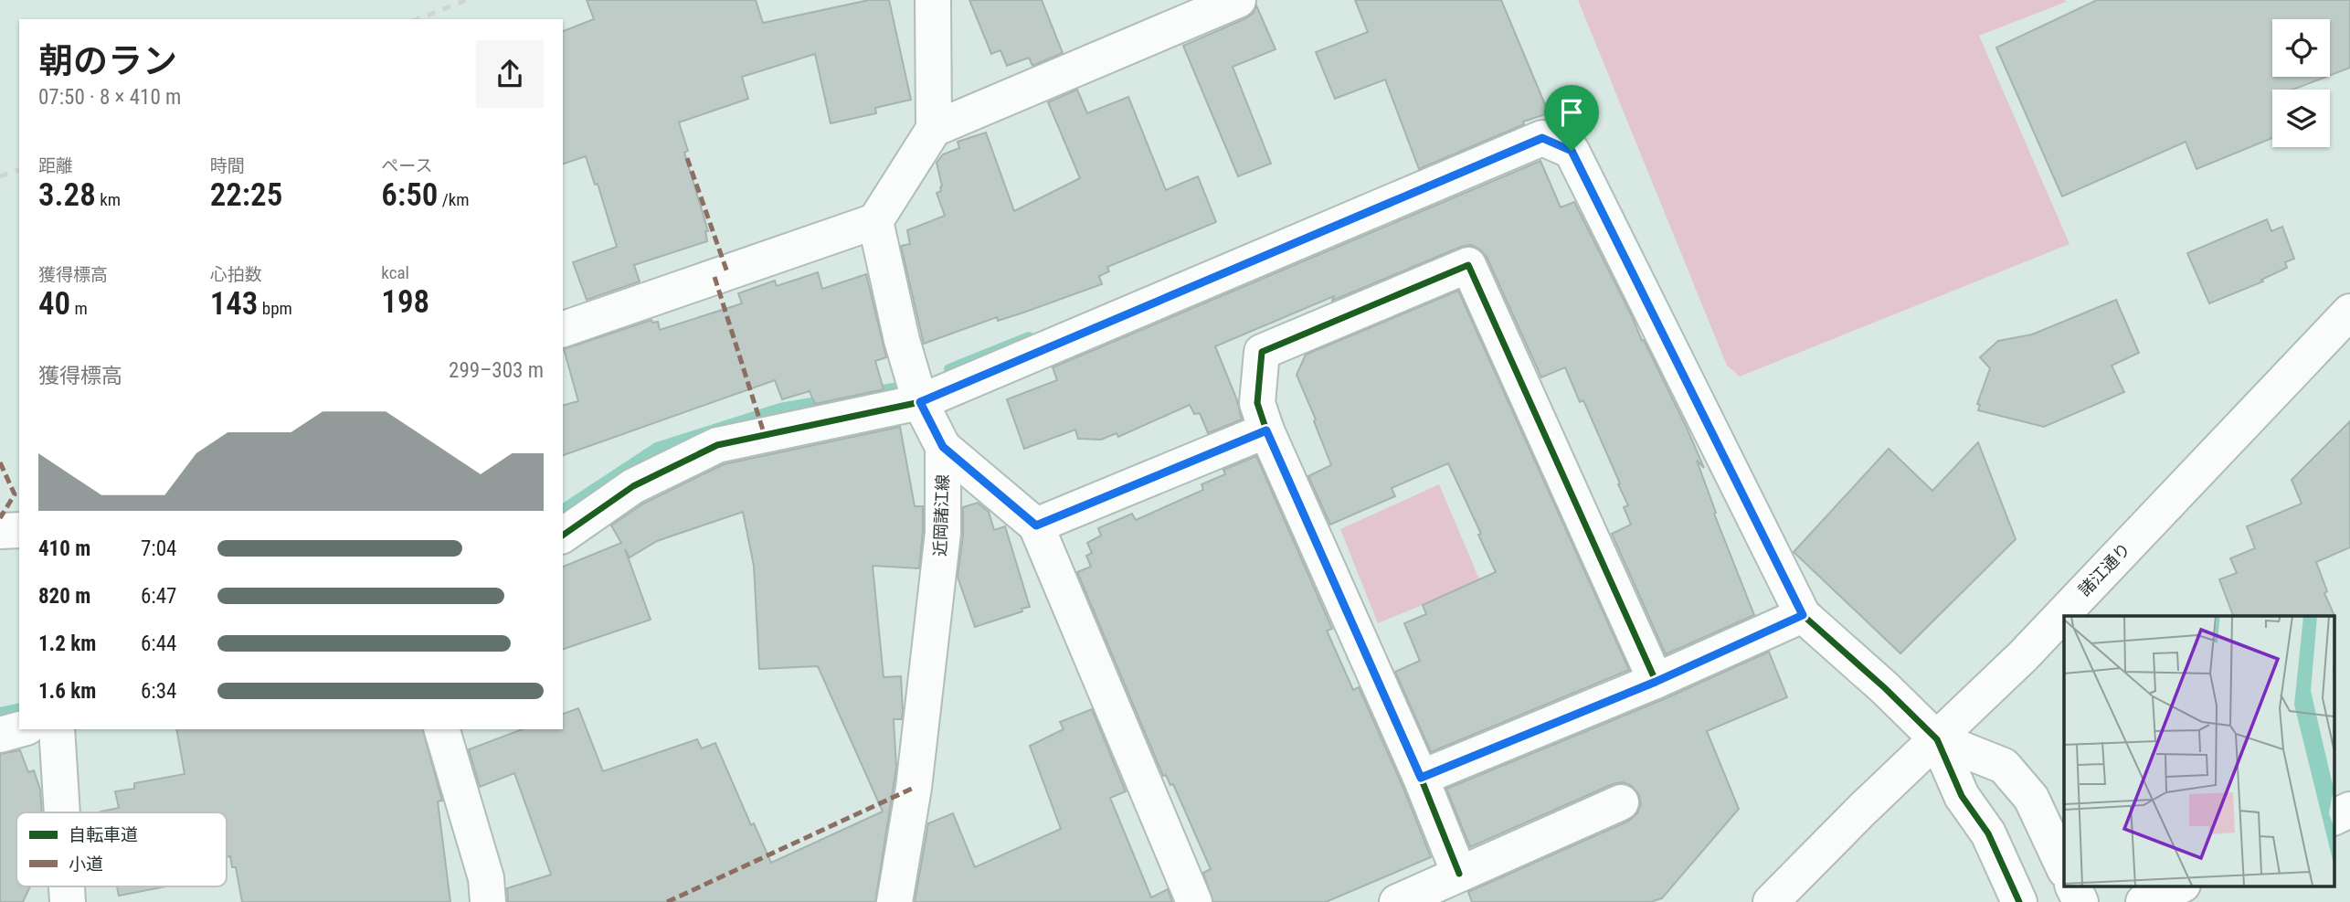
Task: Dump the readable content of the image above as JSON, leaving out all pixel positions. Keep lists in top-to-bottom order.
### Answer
{
  "streets": {
    "street": ["近岡諸江線", "諸江通り"]
  },
  "legend": ["自転車道", "小道"],
  "page": {
    "heading": ["朝のラン", "07:50 · 8 × 410 m"],
    "stats": [
      ["距離", "3.28 km"],
      ["時間", "22:25"],
      ["ペース", "6:50 /km"],
      ["獲得標高", "40 m"],
      ["心拍数", "143 bpm"],
      ["kcal", "198"]
    ],
    "chart": ["獲得標高", "299–303 m"],
    "list": [
      {
        "name": "410 m",
        "note": "7:04"
      },
      {
        "name": "820 m",
        "note": "6:47"
      },
      {
        "name": "1.2 km",
        "note": "6:44"
      },
      {
        "name": "1.6 km",
        "note": "6:34"
      }
    ]
  }
}
